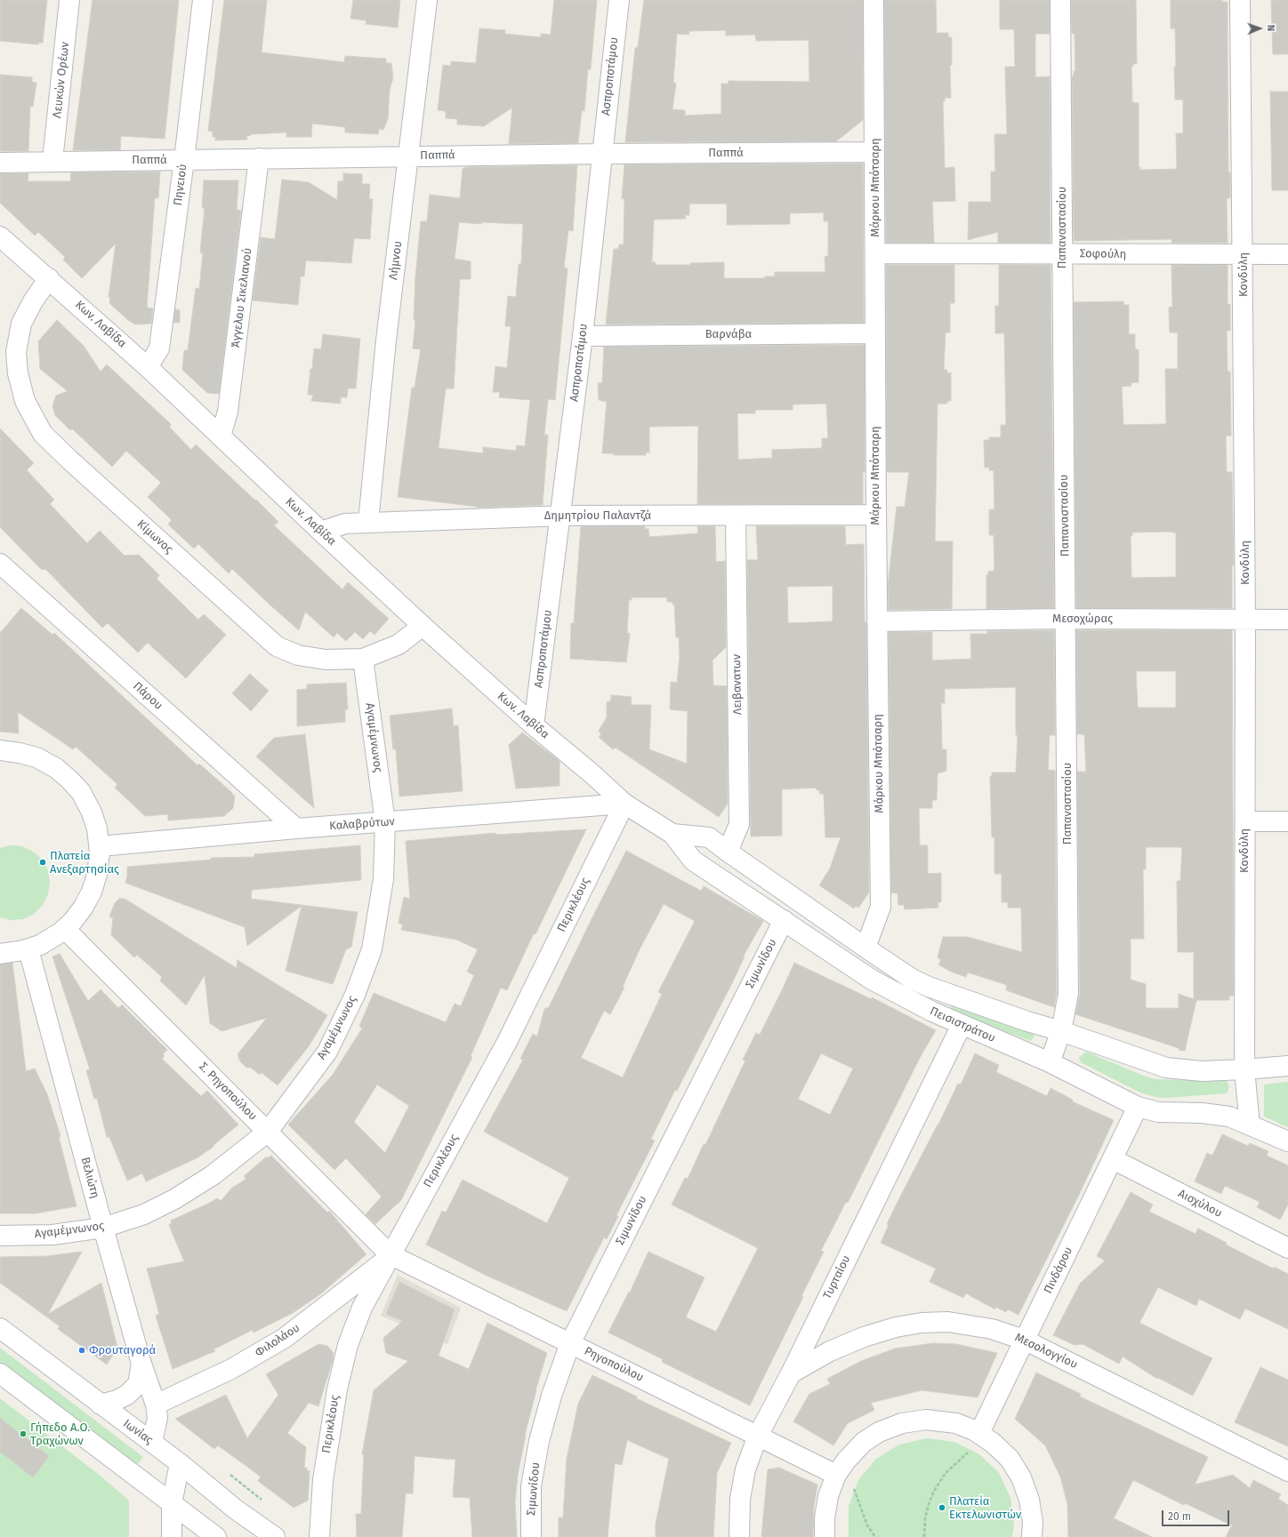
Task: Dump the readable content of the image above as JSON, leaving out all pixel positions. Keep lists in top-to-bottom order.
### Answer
{
  "streets": {
    "street": [
      "Ασπροποτάμου",
      "Λευκών Ορέων",
      "Παππά",
      "Πηνειού",
      "Μάρκου Μπότσαρη",
      "Παπαναστασίου",
      "Σοφούλη",
      "Λήμνου",
      "Κονδύλη",
      "Άγγελου Σικελιανού",
      "Κων. Λαβίδα",
      "Βαρνάβα",
      "Δημητρίου Παλαντζά",
      "Κίμωνος",
      "Μεσοχώρας",
      "Λειβανατων",
      "Πάρου",
      "Αγαμέμνωνος",
      "Καλαβρύτων",
      "Περικλέους",
      "Σιμωνίδου",
      "Πεισιστράτου",
      "Σ. Ρηγοπούλου",
      "Βελιώτη",
      "Αισχύλου",
      "Πινδάρου",
      "Τυρταίου",
      "Φιλολάου",
      "Μεσολογγίου",
      "Ρηγοπούλου",
      "Ιωνίας"
    ]
  },
  "crossings": [
    ["Ασπροποτάμου", "Παππά"],
    ["Ασπροποτάμου", "Κων. Λαβίδα"],
    ["Ασπροποτάμου", "Βαρνάβα"],
    ["Ασπροποτάμου", "Δημητρίου Παλαντζά"],
    ["Λευκών Ορέων", "Παππά"],
    ["Παππά", "Πηνειού"],
    ["Παππά", "Μάρκου Μπότσαρη"],
    ["Παππά", "Λήμνου"],
    ["Παππά", "Άγγελου Σικελιανού"],
    ["Πηνειού", "Κων. Λαβίδα"],
    ["Μάρκου Μπότσαρη", "Σοφούλη"],
    ["Μάρκου Μπότσαρη", "Βαρνάβα"],
    ["Μάρκου Μπότσαρη", "Δημητρίου Παλαντζά"],
    ["Μάρκου Μπότσαρη", "Μεσοχώρας"],
    ["Παπαναστασίου", "Σοφούλη"],
    ["Παπαναστασίου", "Μεσοχώρας"],
    ["Παπαναστασίου", "Πεισιστράτου"],
    ["Σοφούλη", "Κονδύλη"],
    ["Λήμνου", "Δημητρίου Παλαντζά"],
    ["Κονδύλη", "Μεσοχώρας"],
    ["Κονδύλη", "Πεισιστράτου"],
    ["Άγγελου Σικελιανού", "Κων. Λαβίδα"],
    ["Κων. Λαβίδα", "Δημητρίου Παλαντζά"],
    ["Κων. Λαβίδα", "Κίμωνος"],
    ["Κων. Λαβίδα", "Καλαβρύτων"],
    ["Κων. Λαβίδα", "Περικλέους"],
    ["Κων. Λαβίδα", "Πεισιστράτου"],
    ["Δημητρίου Παλαντζά", "Λειβανατων"],
    ["Κίμωνος", "Αγαμέμνωνος"],
    ["Πάρου", "Καλαβρύτων"],
    ["Αγαμέμνωνος", "Καλαβρύτων"],
    ["Αγαμέμνωνος", "Σ. Ρηγοπούλου"],
    ["Αγαμέμνωνος", "Βελιώτη"],
    ["Καλαβρύτων", "Περικλέους"],
    ["Περικλέους", "Σ. Ρηγοπούλου"],
    ["Περικλέους", "Φιλολάου"],
    ["Περικλέους", "Ρηγοπούλου"],
    ["Σιμωνίδου", "Πεισιστράτου"],
    ["Σιμωνίδου", "Ρηγοπούλου"],
    ["Πεισιστράτου", "Πινδάρου"],
    ["Πεισιστράτου", "Τυρταίου"],
    ["Σ. Ρηγοπούλου", "Φιλολάου"],
    ["Σ. Ρηγοπούλου", "Ρηγοπούλου"],
    ["Βελιώτη", "Φιλολάου"],
    ["Βελιώτη", "Ιωνίας"],
    ["Αισχύλου", "Πινδάρου"],
    ["Πινδάρου", "Μεσολογγίου"],
    ["Τυρταίου", "Μεσολογγίου"],
    ["Τυρταίου", "Ρηγοπούλου"],
    ["Φιλολάου", "Ρηγοπούλου"]
  ],
  "places": [
    "Πλατεία Ανεξαρτησίας",
    "Φρουταγορά",
    "Γήπεδο Α.Ο. Τραχώνων",
    "Πλατεία Εκτελωνιστών"
  ],
  "scale_bar": "20 m",
  "north": "right"
}
